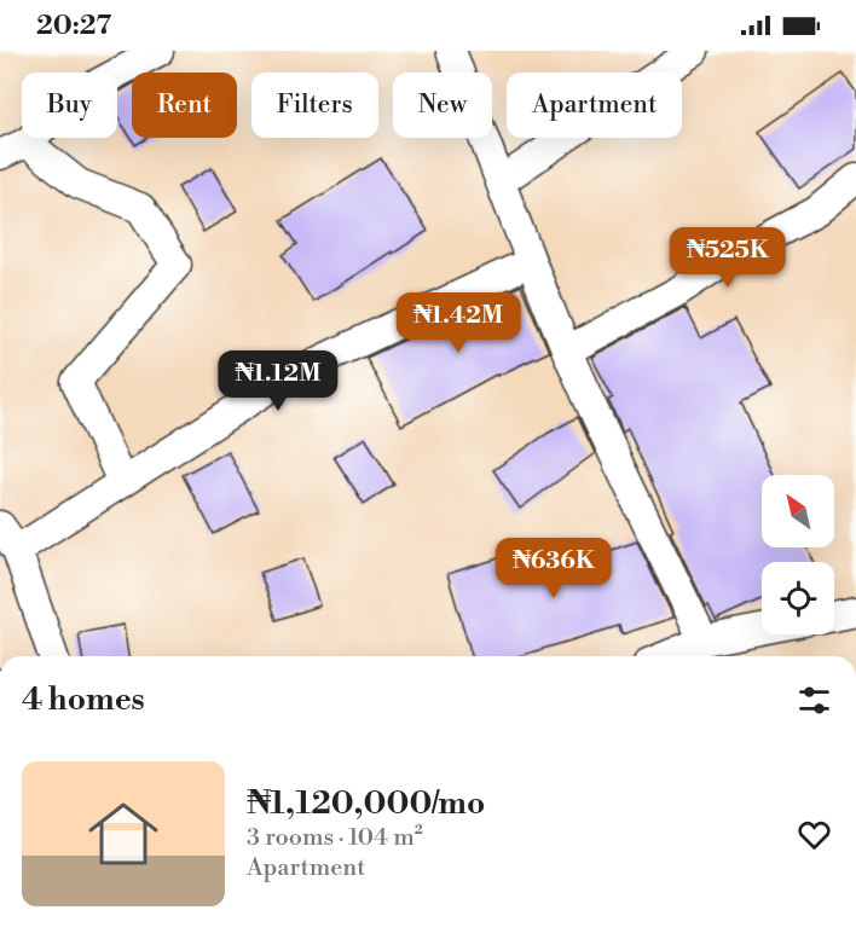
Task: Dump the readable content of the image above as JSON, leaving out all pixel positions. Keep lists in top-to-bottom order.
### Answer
{
  "north": "top left",
  "page": {
    "status": "20:27",
    "chip": [
      "Buy",
      "Rent",
      "Filters",
      "New",
      "Apartment"
    ],
    "price": [
      "₦525K",
      "₦1.42M",
      "₦1.12M",
      "₦636K"
    ],
    "heading": "4 homes",
    "list": [
      {
        "name": "₦1,120,000/mo",
        "note": "3 rooms · 104 m² · Apartment"
      }
    ]
  }
}
